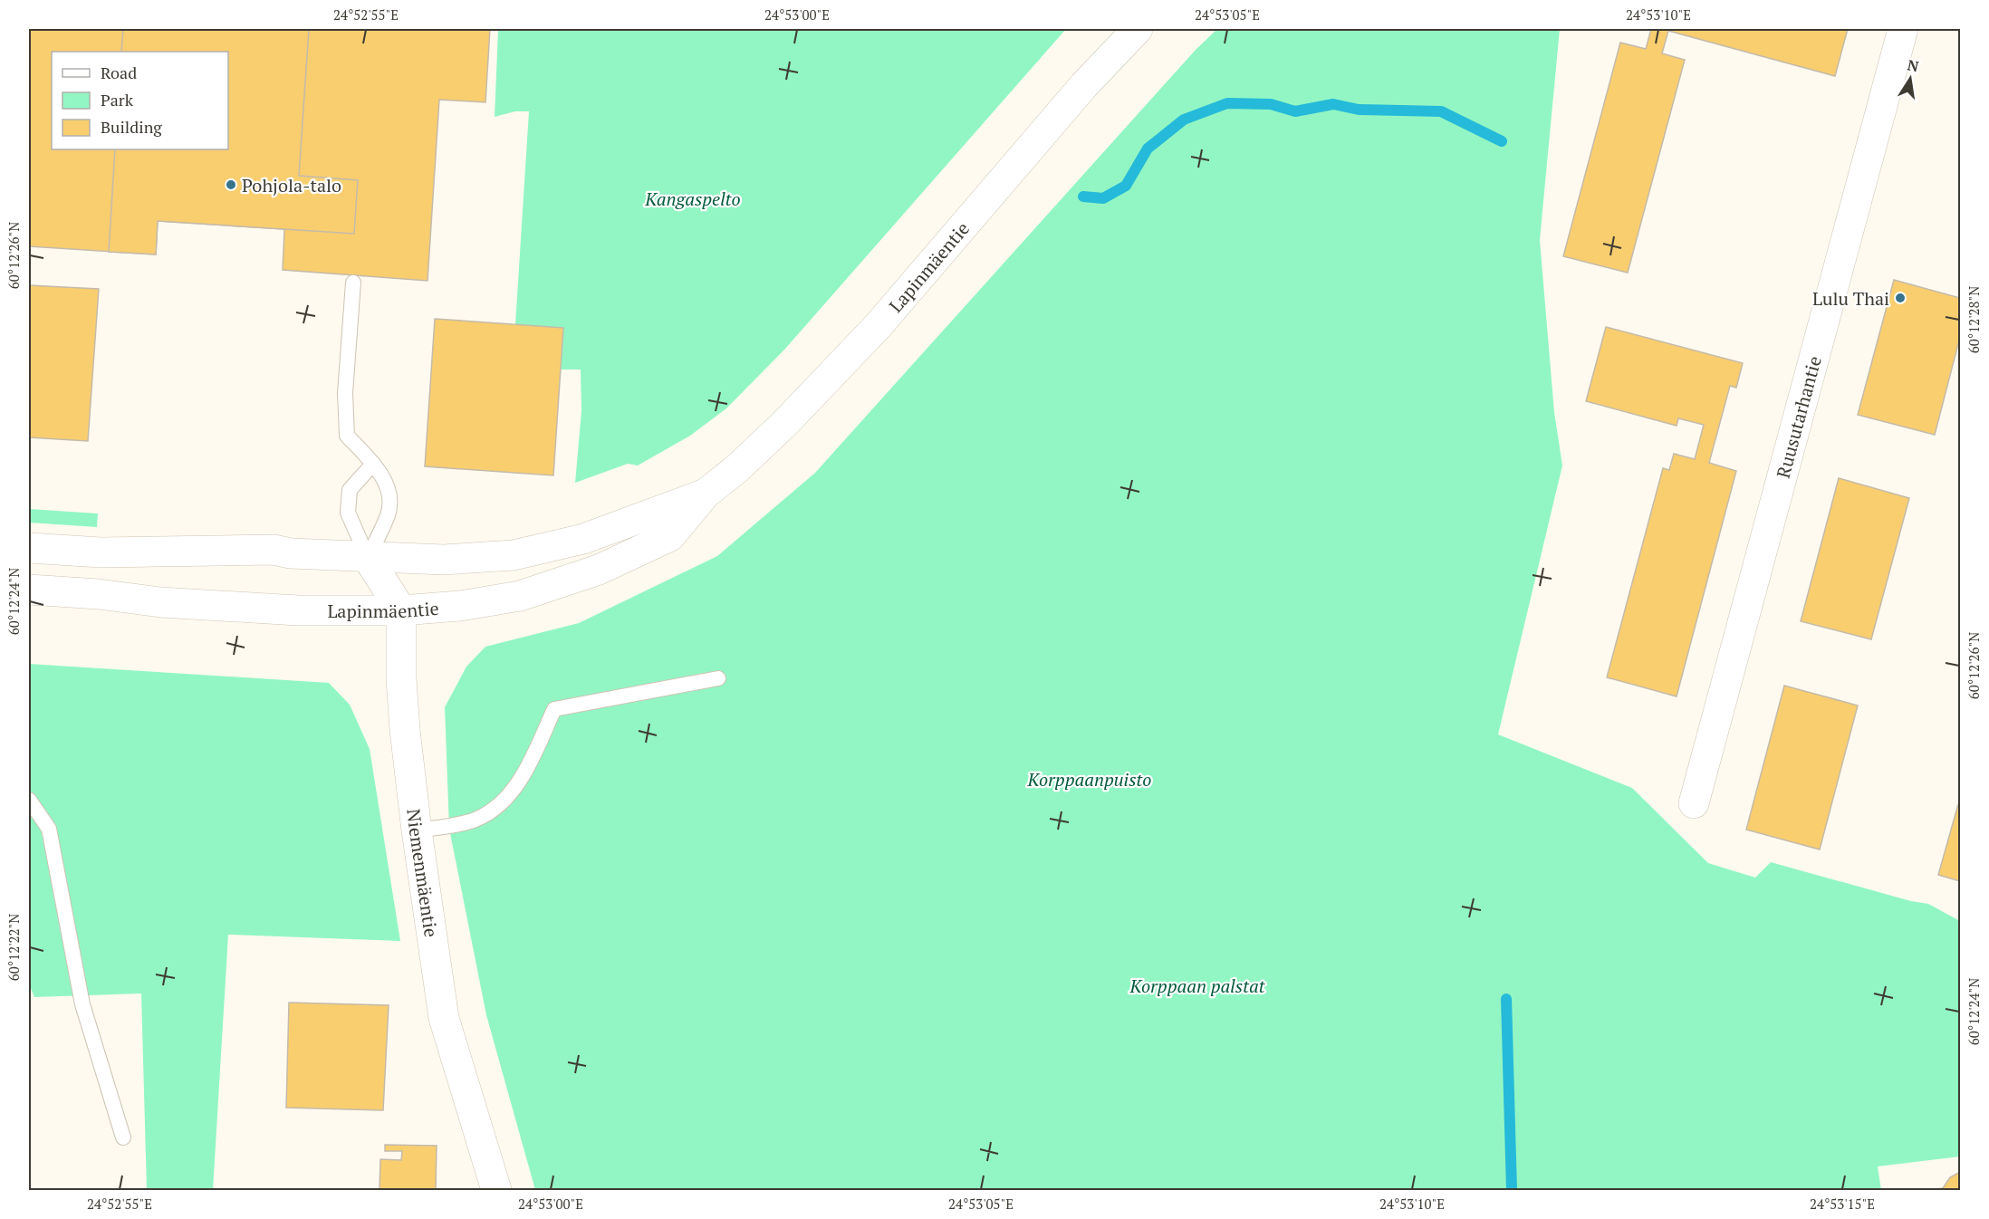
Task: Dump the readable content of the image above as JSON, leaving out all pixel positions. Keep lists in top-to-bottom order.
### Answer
{
  "streets": {
    "street": ["Lapinmäentie", "Ruusutarhantie", "Niemenmäentie"]
  },
  "crossings": [
    ["Lapinmäentie", "Niemenmäentie"]
  ],
  "parks": ["Kangaspelto", "Korppaanpuisto", "Korppaan palstat"],
  "places": ["Pohjola-talo", "Lulu Thai"],
  "legend": ["Road", "Park", "Building"],
  "north": "top",
  "coordinates": [
    "24°52'55\"E",
    "24°53'00\"E",
    "24°53'05\"E",
    "24°53'10\"E",
    "60°12'26\"N",
    "60°12'28\"N",
    "60°12'24\"N",
    "60°12'22\"N",
    "24°53'15\"E"
  ]
}
